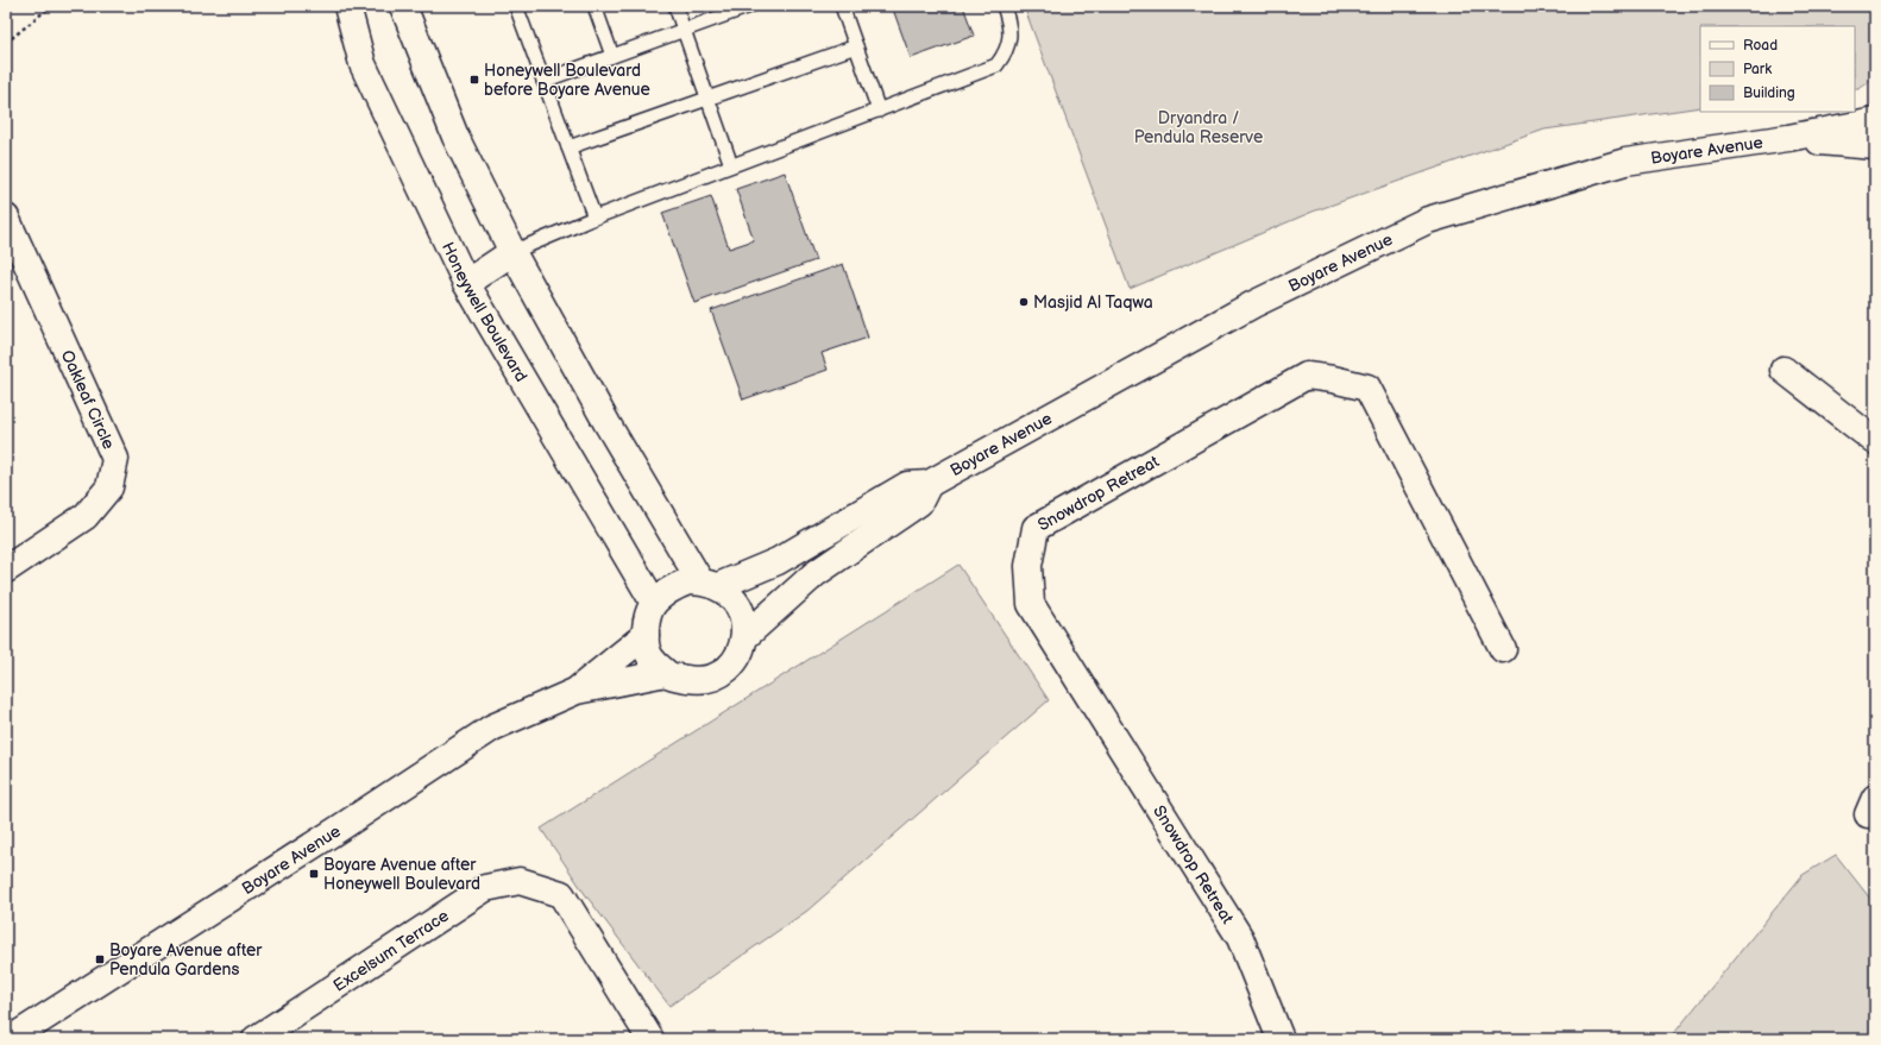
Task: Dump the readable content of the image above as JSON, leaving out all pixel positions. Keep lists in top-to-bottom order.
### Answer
{
  "streets": {
    "street": [
      "Boyare Avenue",
      "Honeywell Boulevard",
      "Oakleaf Circle",
      "Snowdrop Retreat",
      "Excelsum Terrace"
    ]
  },
  "crossings": [
    ["Boyare Avenue", "Honeywell Boulevard"]
  ],
  "parks": ["Dryandra / Pendula Reserve"],
  "places": {
    "transit": ["Honeywell Boulevard before Boyare Avenue", "Boyare Avenue after Honeywell Boulevard", "Boyare Avenue after Pendula Gardens"],
    "other": ["Masjid Al Taqwa"]
  },
  "legend": ["Road", "Park", "Building"]
}
